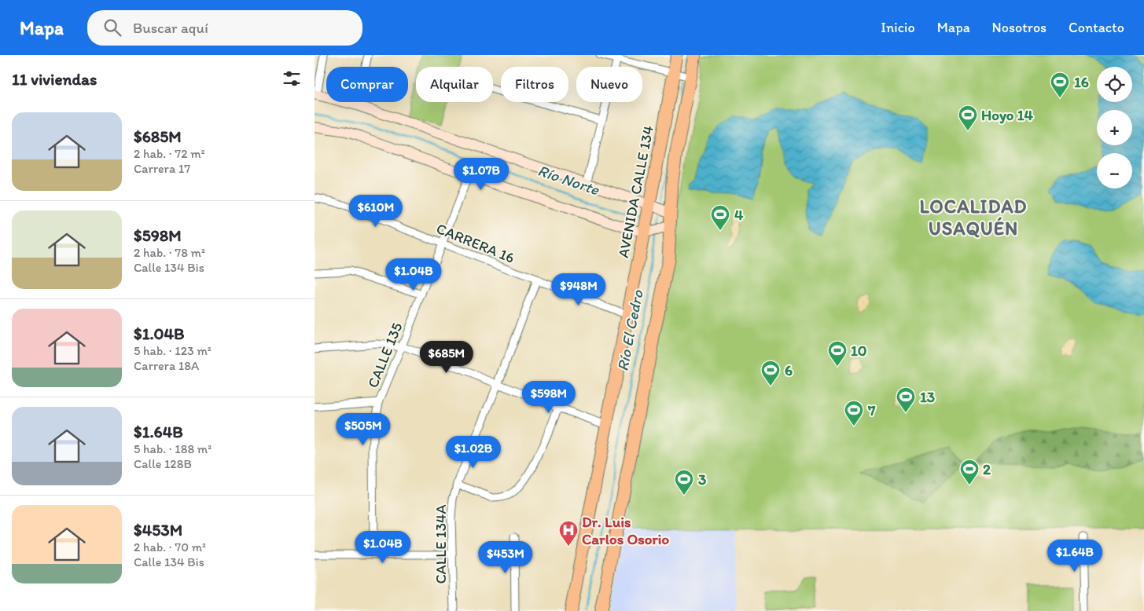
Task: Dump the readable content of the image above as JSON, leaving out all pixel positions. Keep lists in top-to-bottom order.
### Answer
{
  "streets": {
    "main road": ["AVENIDA CALLE 134"],
    "street": ["CARRERA 16", "CALLE 135", "CALLE 134A"]
  },
  "crossings": [
    ["AVENIDA CALLE 134", "CARRERA 16"],
    ["CARRERA 16", "CALLE 135"],
    ["CARRERA 16", "CALLE 134A"]
  ],
  "districts": ["LOCALIDAD USAQUÉN"],
  "water": ["Río Norte", "Río El Cedro"],
  "places": {
    "sports": [
      "16",
      "Hoyo 14",
      "4",
      "10",
      "6",
      "13",
      "7",
      "2",
      "3"
    ],
    "hospital": ["Dr. Luis Carlos Osorio"]
  },
  "page": {
    "header": "Mapa",
    "search": "Buscar aquí",
    "nav": [
      "Inicio",
      "Mapa",
      "Nosotros",
      "Contacto"
    ],
    "heading": "11 viviendas",
    "map_buttons": ["+", "−"],
    "chip": [
      "Comprar",
      "Alquilar",
      "Filtros",
      "Nuevo"
    ],
    "list": [
      {
        "name": "$685M",
        "note": "2 hab. · 72 m² · Carrera 17"
      },
      {
        "name": "$598M",
        "note": "2 hab. · 78 m² · Calle 134 Bis"
      },
      {
        "name": "$1.04B",
        "note": "5 hab. · 123 m² · Carrera 18A"
      },
      {
        "name": "$1.64B",
        "note": "5 hab. · 188 m² · Calle 128B"
      },
      {
        "name": "$453M",
        "note": "2 hab. · 70 m² · Calle 134 Bis"
      }
    ],
    "price": [
      "$1.07B",
      "$610M",
      "$1.04B",
      "$948M",
      "$685M",
      "$598M",
      "$505M",
      "$1.02B",
      "$1.04B",
      "$1.64B",
      "$453M"
    ]
  }
}
